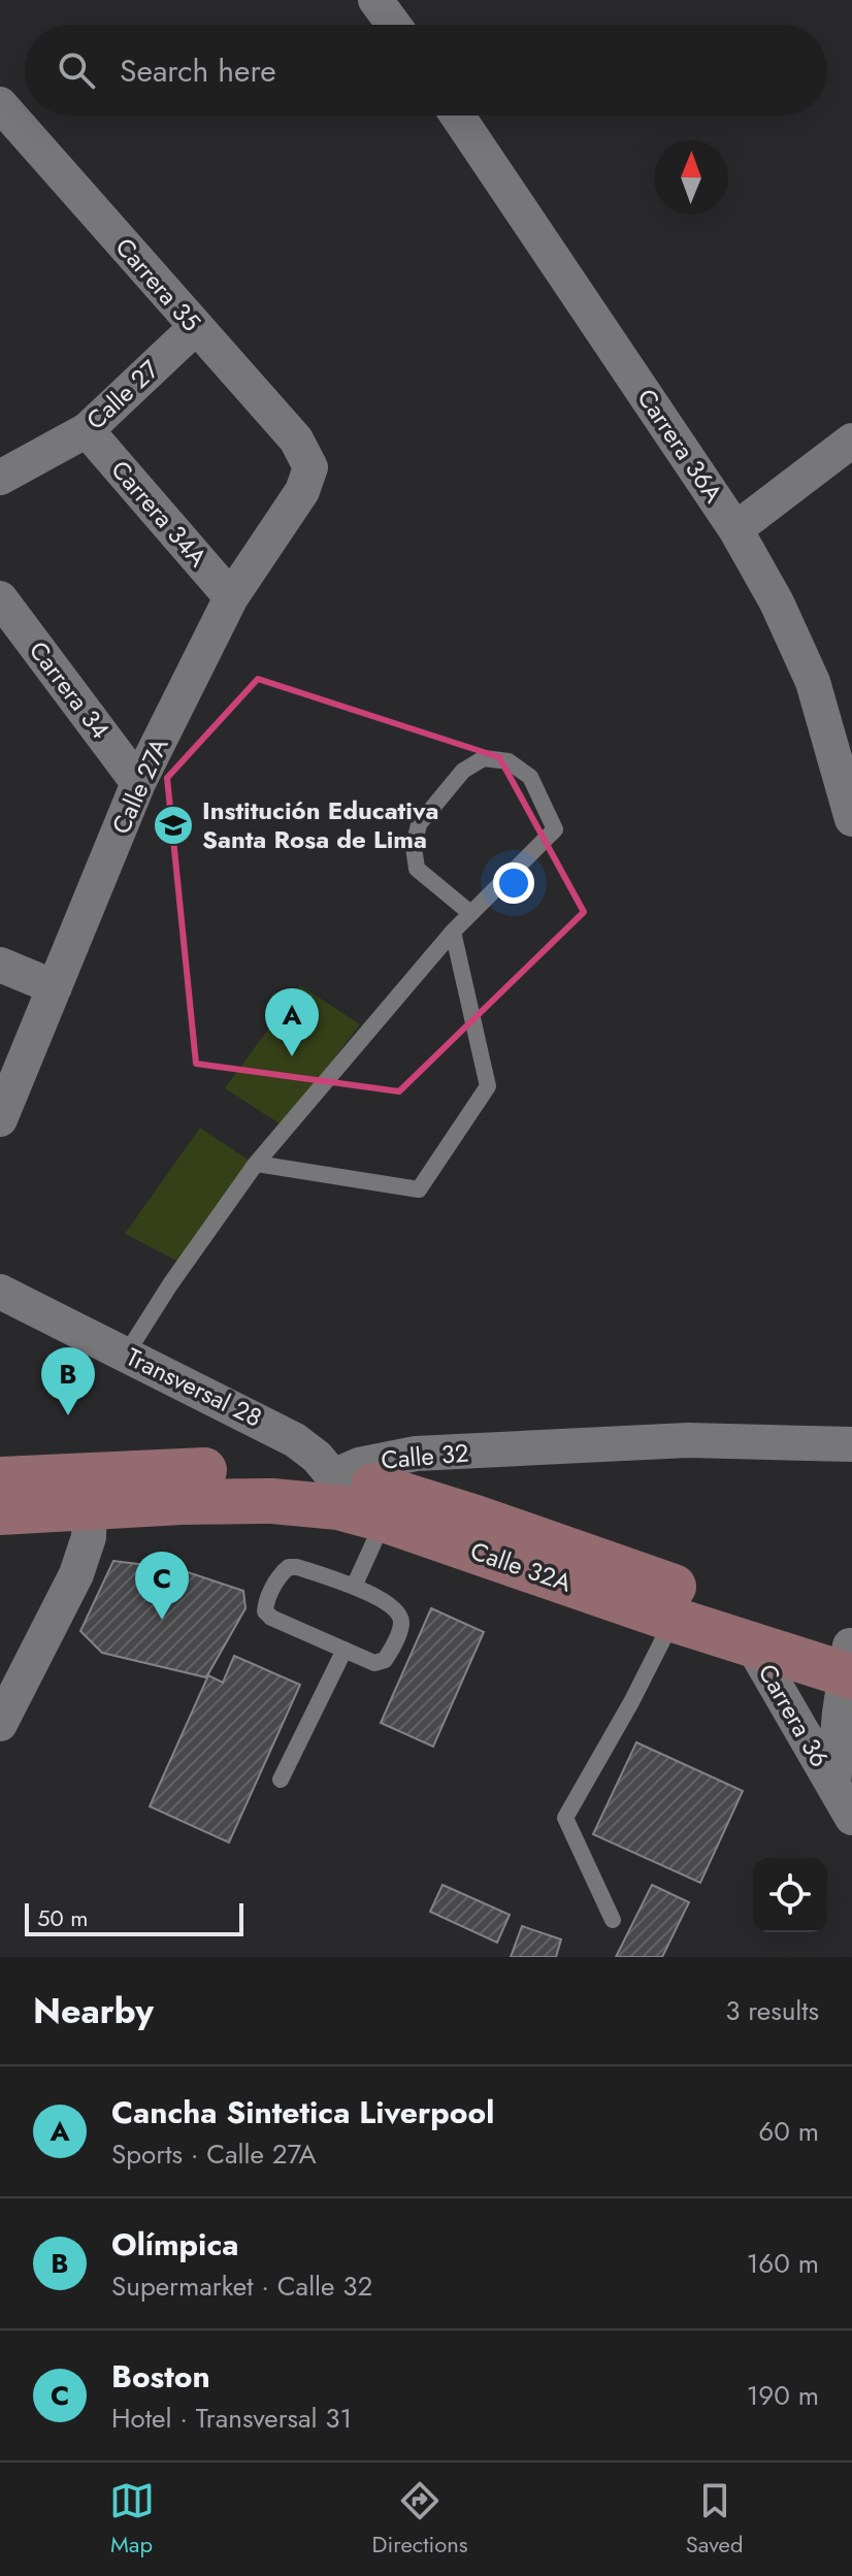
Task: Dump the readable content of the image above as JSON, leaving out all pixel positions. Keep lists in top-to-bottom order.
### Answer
{
  "streets": {
    "main road": ["Calle 32", "Calle 32A"],
    "street": [
      "Carrera 35",
      "Calle 27",
      "Carrera 36A",
      "Carrera 34A",
      "Carrera 34",
      "Calle 27A",
      "Transversal 28",
      "Carrera 36"
    ]
  },
  "crossings": [
    ["Carrera 35", "Calle 27"],
    ["Carrera 35", "Calle 27A"],
    ["Calle 27", "Carrera 34A"],
    ["Carrera 34A", "Calle 27A"],
    ["Carrera 34", "Calle 27A"],
    ["Transversal 28", "Calle 32"],
    ["Transversal 28", "Calle 32A"],
    ["Calle 32", "Calle 32A"],
    ["Calle 32A", "Carrera 36"]
  ],
  "places": {
    "school or university": ["Institución Educativa Santa Rosa de Lima"]
  },
  "scale_bar": "50 m",
  "north": "top",
  "page": {
    "search": "Search here",
    "pins": ["A", "B", "C"],
    "scale": "50 m",
    "heading": ["Nearby", "3 results"],
    "list": [
      {
        "mark": "A",
        "name": "Cancha Sintetica Liverpool",
        "note": "Sports · Calle 27A",
        "value": "60 m"
      },
      {
        "mark": "B",
        "name": "Olímpica",
        "note": "Supermarket · Calle 32",
        "value": "160 m"
      },
      {
        "mark": "C",
        "name": "Boston",
        "note": "Hotel · Transversal 31",
        "value": "190 m"
      }
    ],
    "nav": ["Map", "Directions", "Saved"]
  }
}
